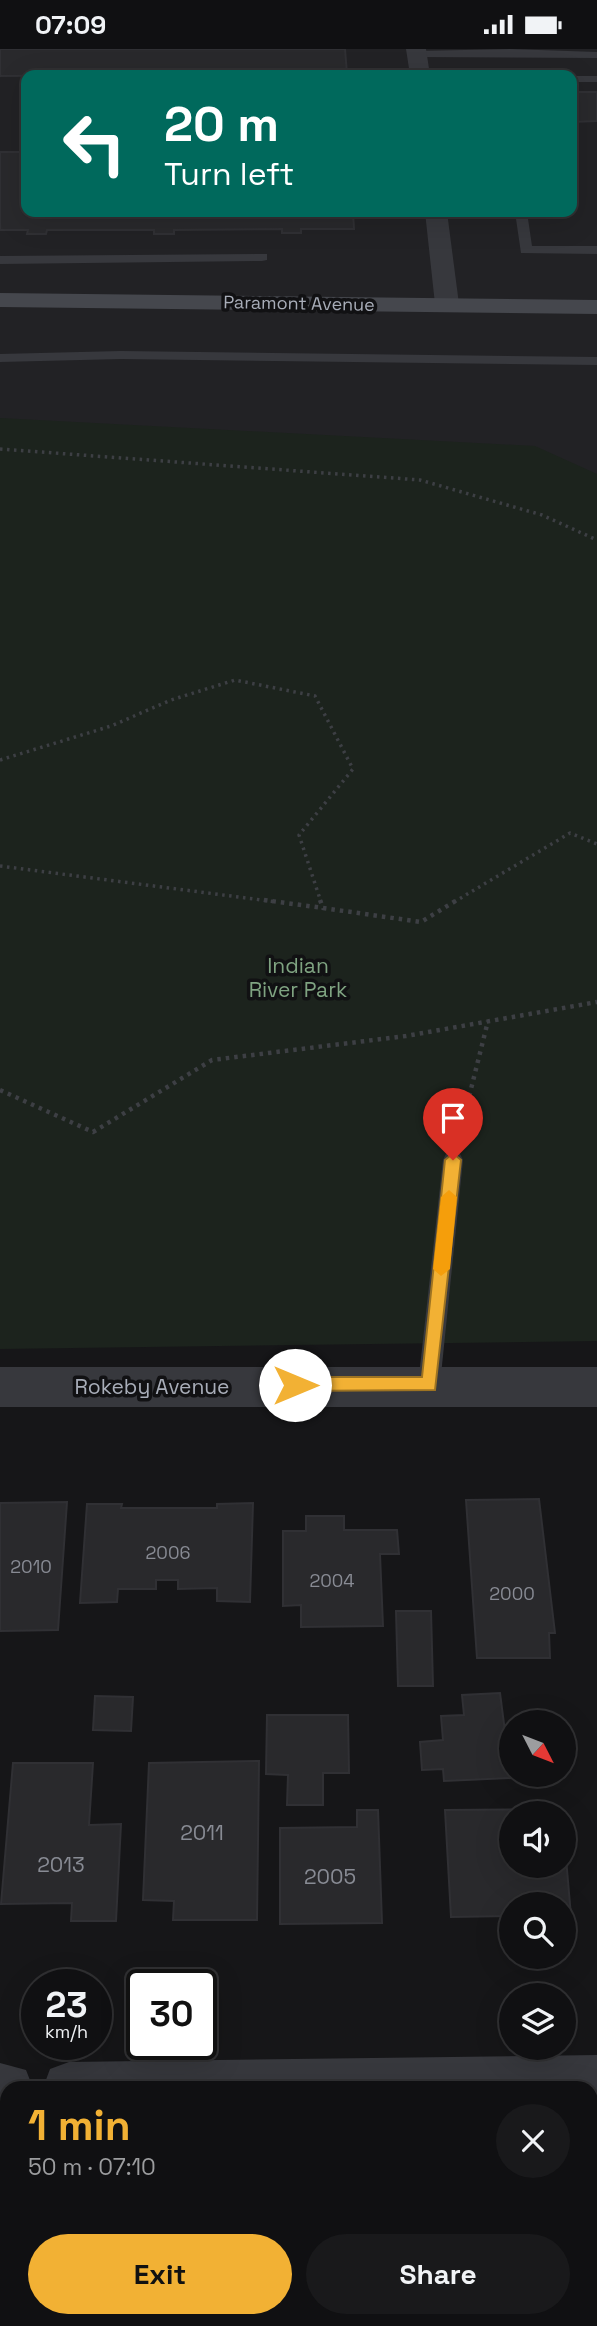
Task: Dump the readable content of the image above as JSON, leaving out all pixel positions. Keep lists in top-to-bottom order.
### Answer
{
  "streets": {
    "street": ["Paramont Avenue", "Rokeby Avenue"]
  },
  "parks": ["Indian River Park"],
  "house_numbers": [
    "2006",
    "2010",
    "2004",
    "2000",
    "2011",
    "2013",
    "2005"
  ],
  "north": "bottom right",
  "page": {
    "status": "07:09",
    "turn": ["20 m", "Turn left"],
    "speed": "23 km/h",
    "limit": "30",
    "heading": ["1 min", "50 m · 07:10"],
    "buttons": ["Exit", "Share"]
  }
}
